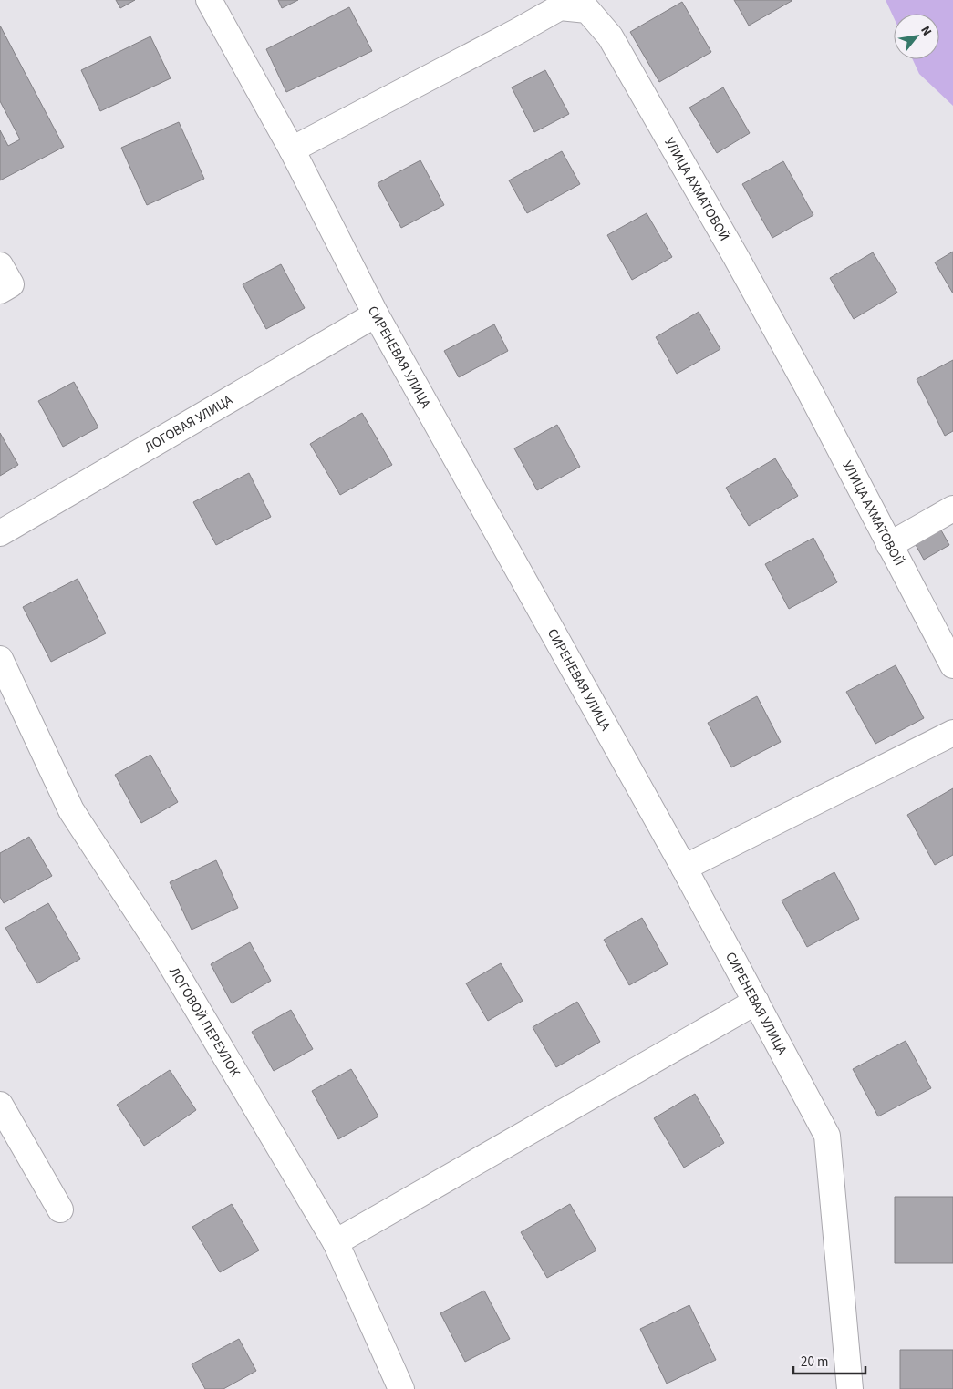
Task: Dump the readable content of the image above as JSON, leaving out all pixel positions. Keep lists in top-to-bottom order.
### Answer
{
  "streets": {
    "street": [
      "УЛИЦА АХМАТОВОЙ",
      "СИРЕНЕВАЯ УЛИЦА",
      "ЛОГОВАЯ УЛИЦА",
      "ЛОГОВОЙ ПЕРЕУЛОК"
    ]
  },
  "crossings": [
    ["УЛИЦА АХМАТОВОЙ", "СИРЕНЕВАЯ УЛИЦА"],
    ["СИРЕНЕВАЯ УЛИЦА", "ЛОГОВАЯ УЛИЦА"]
  ],
  "scale_bar": "20 m",
  "north": "top right"
}
